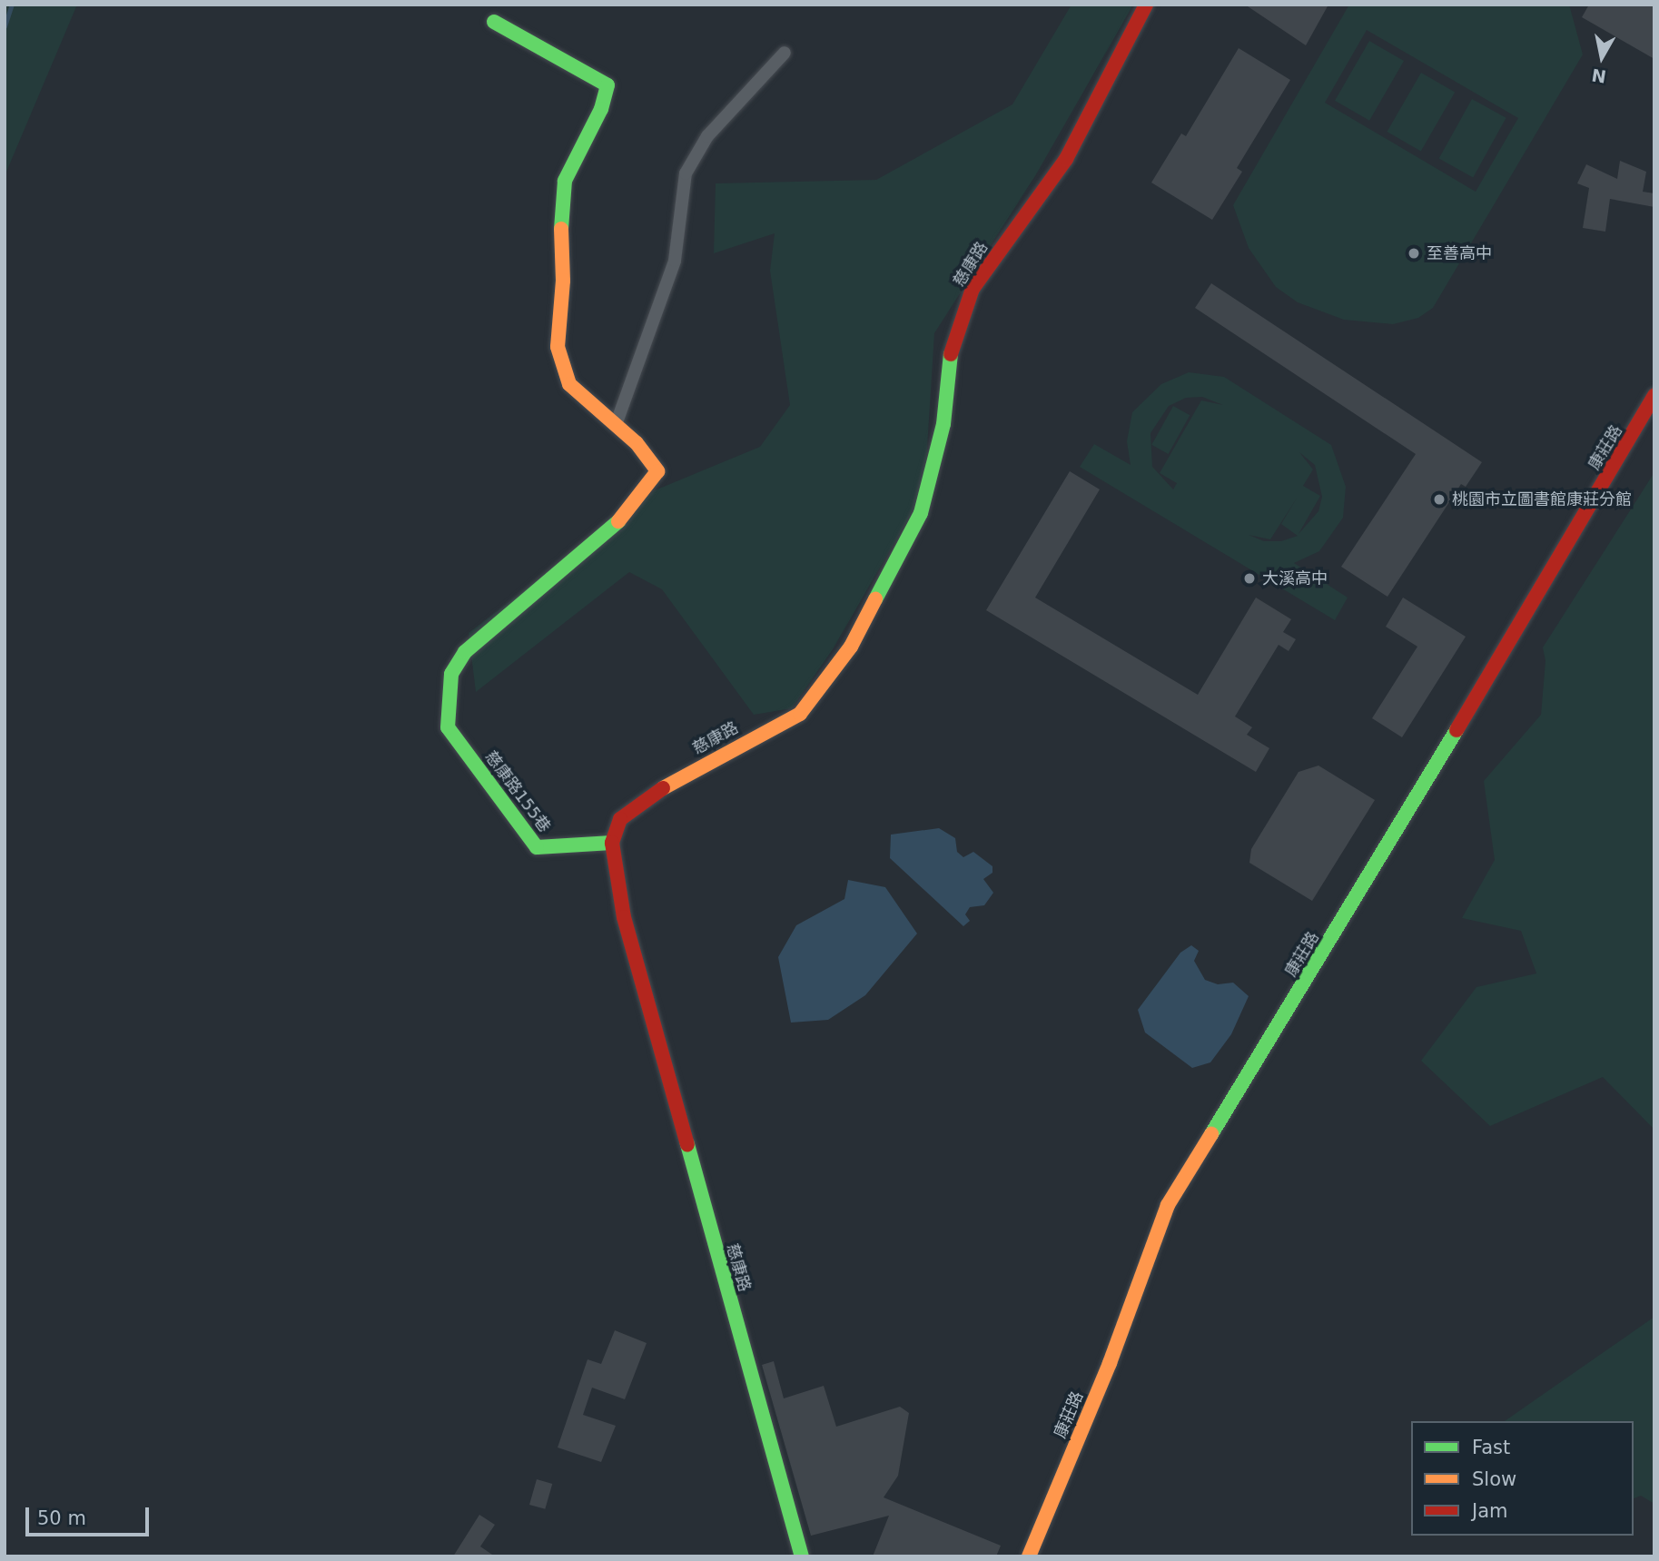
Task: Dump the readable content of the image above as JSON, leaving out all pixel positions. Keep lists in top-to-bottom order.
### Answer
{
  "streets": {
    "street": ["慈康路", "康莊路", "慈康路155巷"]
  },
  "crossings": [
    ["慈康路", "慈康路155巷"]
  ],
  "places": ["至善高中", "桃園市立圖書館康莊分館", "大溪高中"],
  "legend": ["Fast", "Slow", "Jam"],
  "scale_bar": "50 m",
  "north": "bottom"
}
